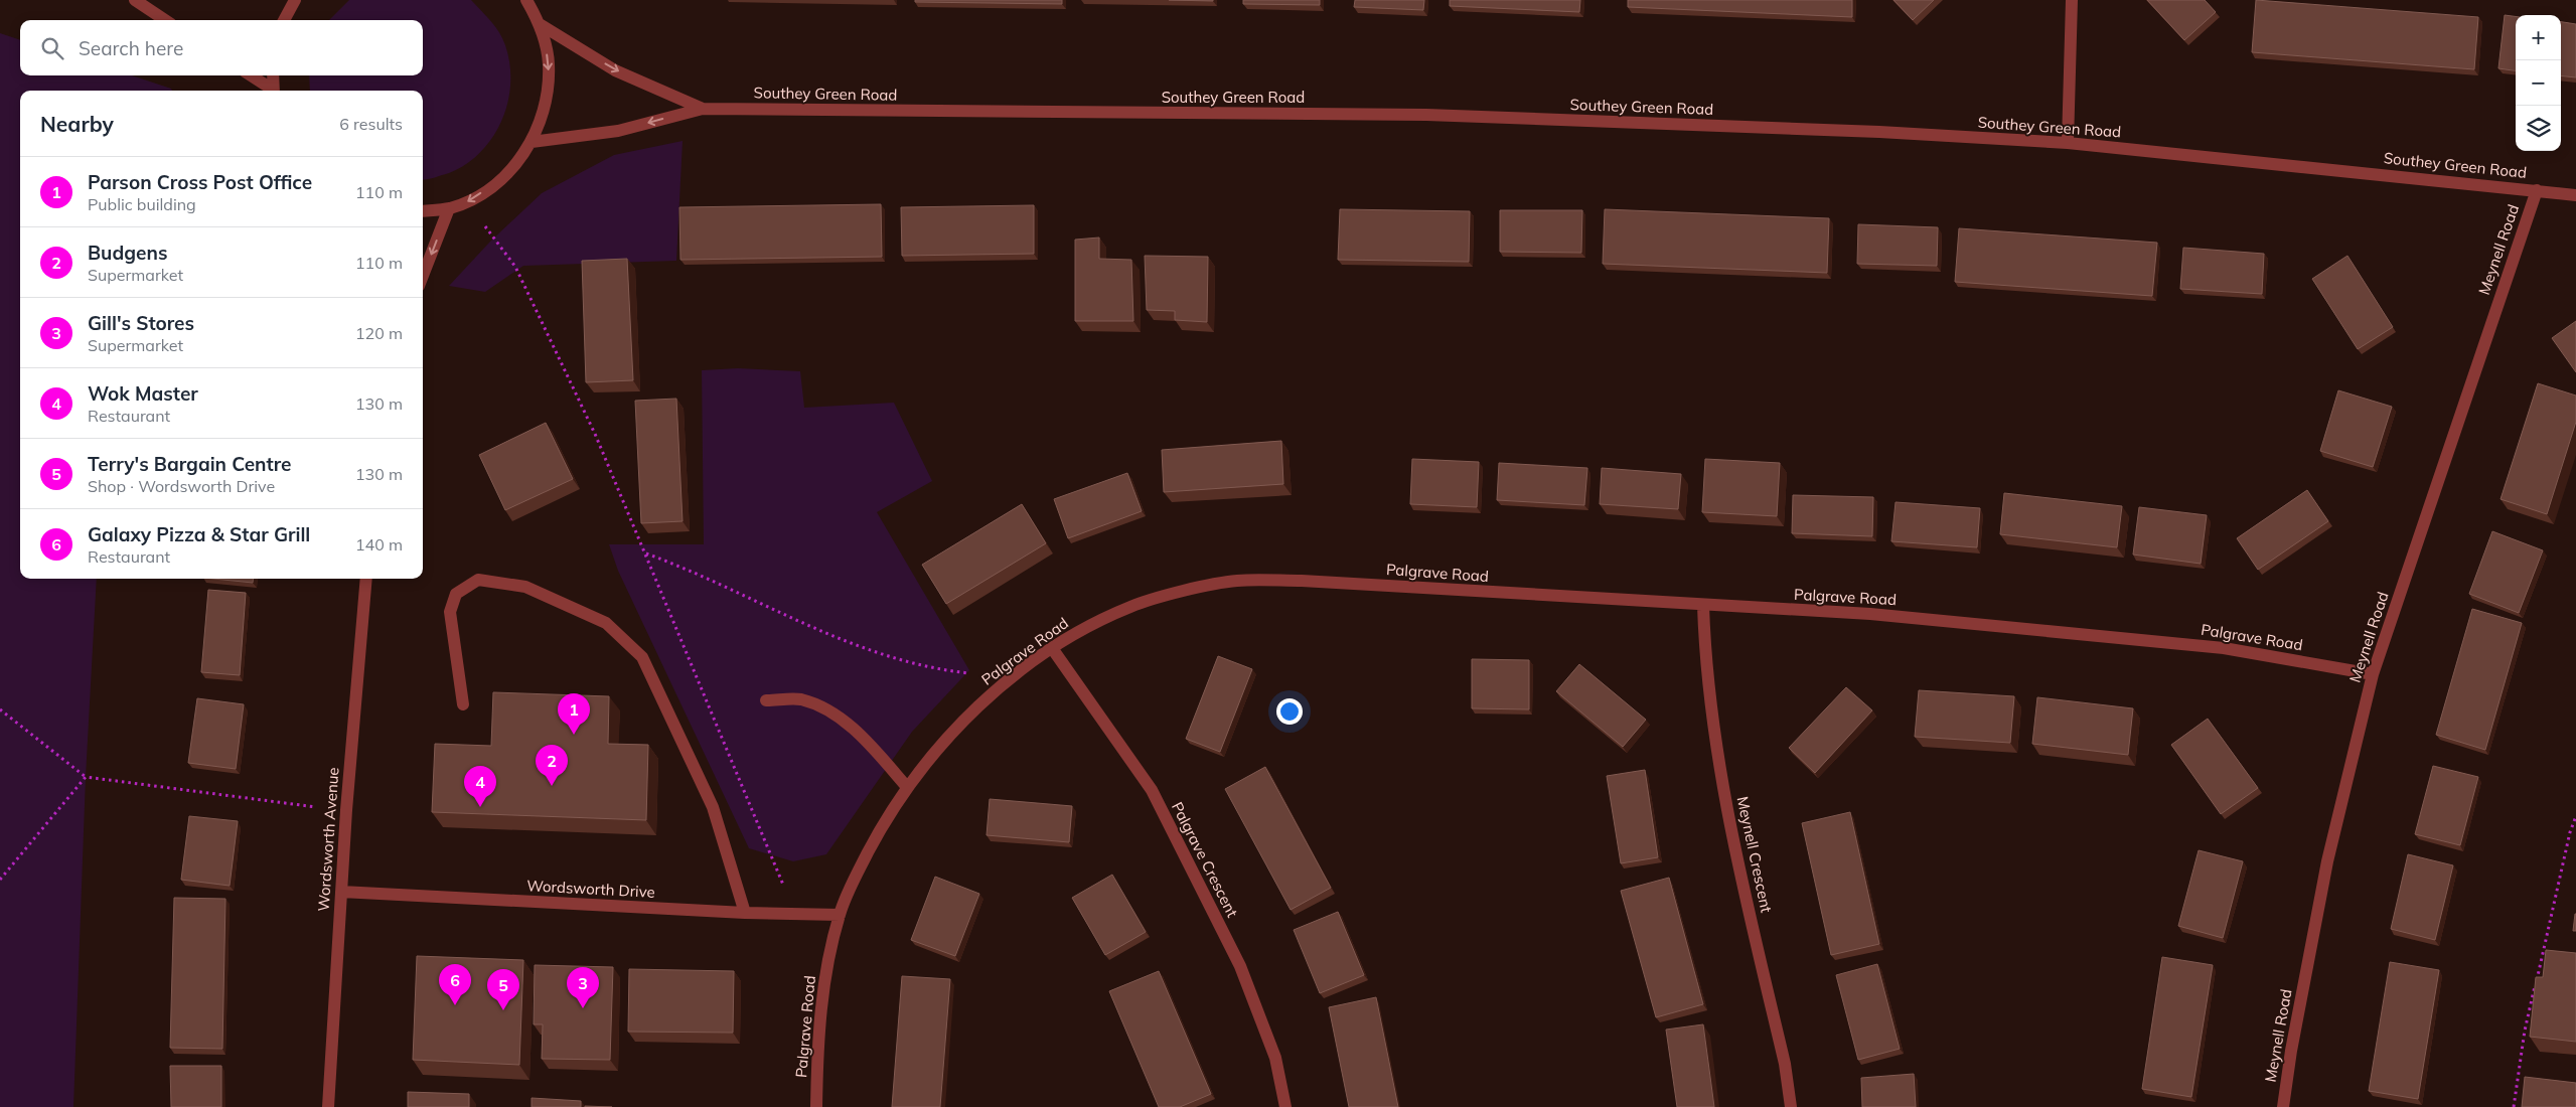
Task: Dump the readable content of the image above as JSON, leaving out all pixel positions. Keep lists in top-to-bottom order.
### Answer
{
  "streets": {
    "street": [
      "Southey Green Road",
      "Meynell Road",
      "Palgrave Road",
      "Wordsworth Avenue",
      "Meynell Crescent",
      "Palgrave Crescent",
      "Wordsworth Drive"
    ]
  },
  "crossings": [
    ["Southey Green Road", "Meynell Road"],
    ["Meynell Road", "Palgrave Road"],
    ["Palgrave Road", "Meynell Crescent"],
    ["Palgrave Road", "Palgrave Crescent"],
    ["Palgrave Road", "Wordsworth Drive"],
    ["Wordsworth Avenue", "Wordsworth Drive"]
  ],
  "page": {
    "map_buttons": ["+", "−"],
    "search": "Search here",
    "heading": ["Nearby", "6 results"],
    "list": [
      {
        "mark": "1",
        "name": "Parson Cross Post Office",
        "note": "Public building",
        "value": "110 m"
      },
      {
        "mark": "2",
        "name": "Budgens",
        "note": "Supermarket",
        "value": "110 m"
      },
      {
        "mark": "3",
        "name": "Gill's Stores",
        "note": "Supermarket",
        "value": "120 m"
      },
      {
        "mark": "4",
        "name": "Wok Master",
        "note": "Restaurant",
        "value": "130 m"
      },
      {
        "mark": "5",
        "name": "Terry's Bargain Centre",
        "note": "Shop · Wordsworth Drive",
        "value": "130 m"
      },
      {
        "mark": "6",
        "name": "Galaxy Pizza & Star Grill",
        "note": "Restaurant",
        "value": "140 m"
      }
    ],
    "pins": [
      "1",
      "2",
      "4",
      "6",
      "3",
      "5"
    ]
  }
}
